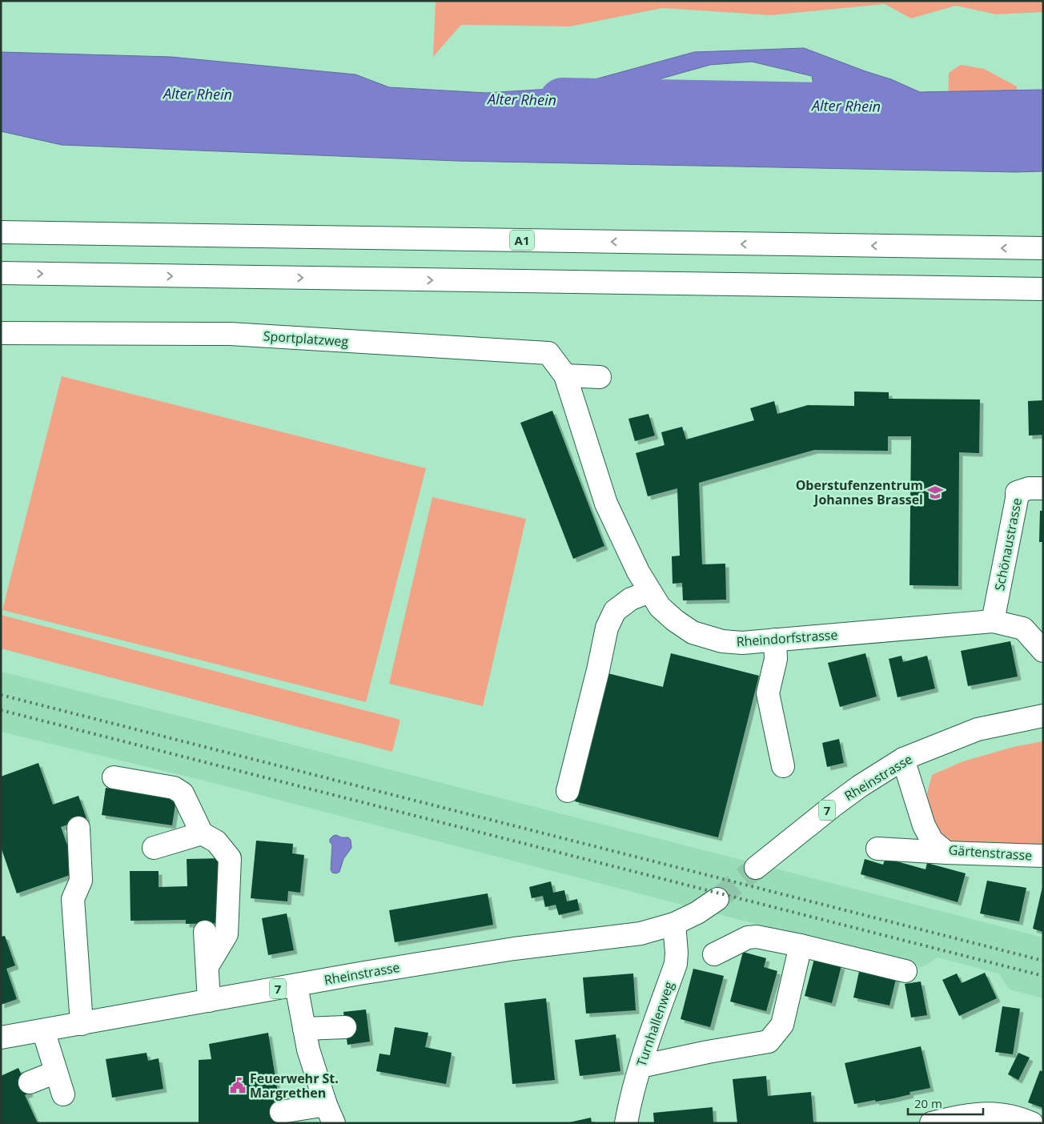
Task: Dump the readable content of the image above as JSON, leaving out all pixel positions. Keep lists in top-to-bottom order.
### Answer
{
  "streets": {
    "main road": [
      "A1",
      "Sportplatzweg",
      "Schönaustrasse",
      "Rheindorfstrasse",
      "Rheinstrasse",
      "7",
      "Gärtenstrasse",
      "Turnhallenweg"
    ]
  },
  "crossings": [
    ["Sportplatzweg", "Rheindorfstrasse"],
    ["Schönaustrasse", "Rheindorfstrasse"],
    ["Rheinstrasse", "Gärtenstrasse"],
    ["Rheinstrasse", "Turnhallenweg"]
  ],
  "water": ["Alter Rhein"],
  "places": {
    "school or university": ["Oberstufenzentrum Johannes Brassel"],
    "public building": ["Feuerwehr St. Margrethen"]
  },
  "scale_bar": "20 m"
}
